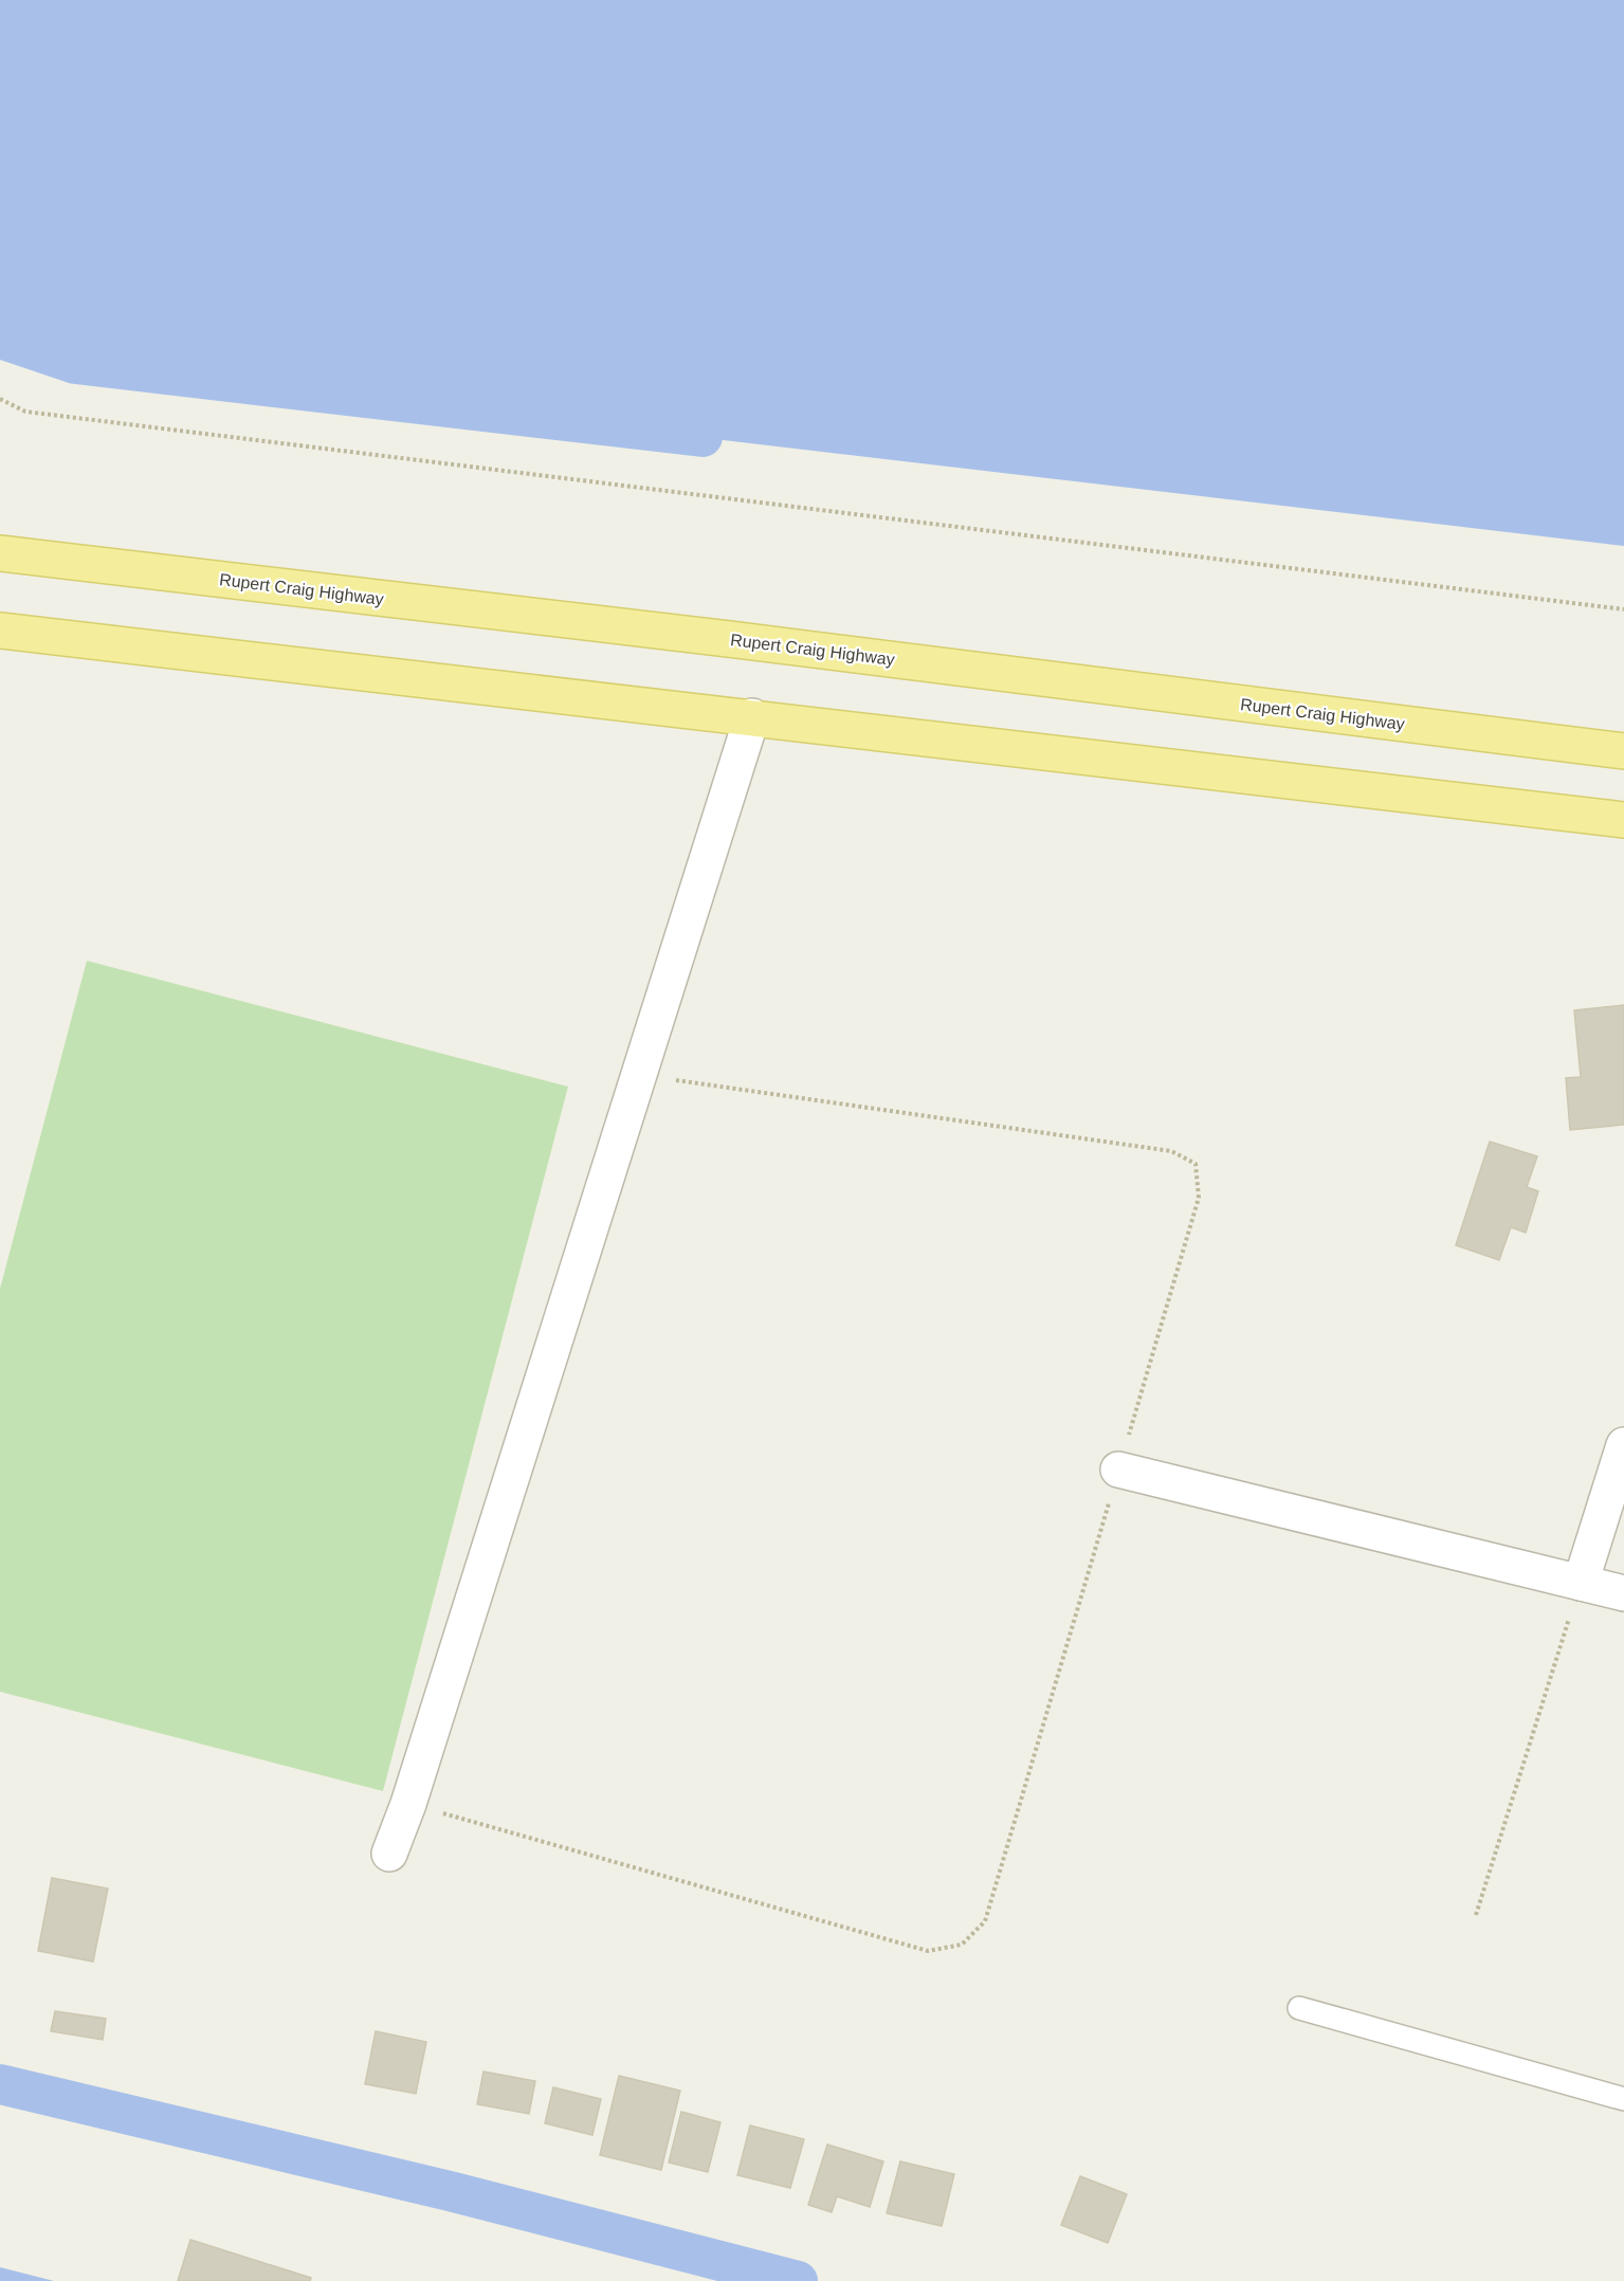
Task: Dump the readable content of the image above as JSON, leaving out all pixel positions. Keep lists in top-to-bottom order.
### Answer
{
  "streets": {
    "main road": ["Rupert Craig Highway"]
  }
}
